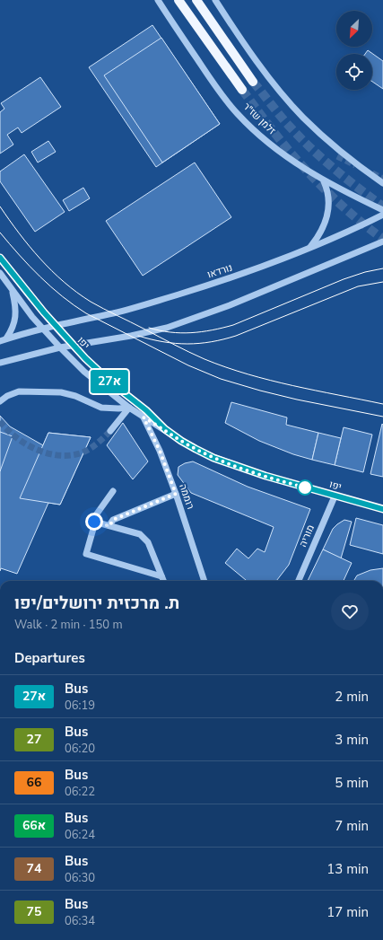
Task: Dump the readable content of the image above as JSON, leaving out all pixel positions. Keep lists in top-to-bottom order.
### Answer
{
  "streets": {
    "main road": ["זלמן שז\"ר"],
    "street": [
      "נורדאו",
      "יפו",
      "רוממה",
      "מוריה"
    ]
  },
  "crossings": [
    ["נורדאו", "יפו"],
    ["יפו", "רוממה"],
    ["יפו", "מוריה"]
  ],
  "lines": ["bus line 27א"],
  "north": "bottom left",
  "page": {
    "on_map": "27א",
    "heading": [
      ["ת. מרכזית ירושלים/יפו", "Walk · 2 min · 150 m"],
      "Departures"
    ],
    "list": [
      {
        "mark": "27א",
        "name": "Bus",
        "note": "06:19",
        "value": "2 min"
      },
      {
        "mark": "27",
        "name": "Bus",
        "note": "06:20",
        "value": "3 min"
      },
      {
        "mark": "66",
        "name": "Bus",
        "note": "06:22",
        "value": "5 min"
      },
      {
        "mark": "66א",
        "name": "Bus",
        "note": "06:24",
        "value": "7 min"
      },
      {
        "mark": "74",
        "name": "Bus",
        "note": "06:30",
        "value": "13 min"
      },
      {
        "mark": "75",
        "name": "Bus",
        "note": "06:34",
        "value": "17 min"
      }
    ]
  }
}
